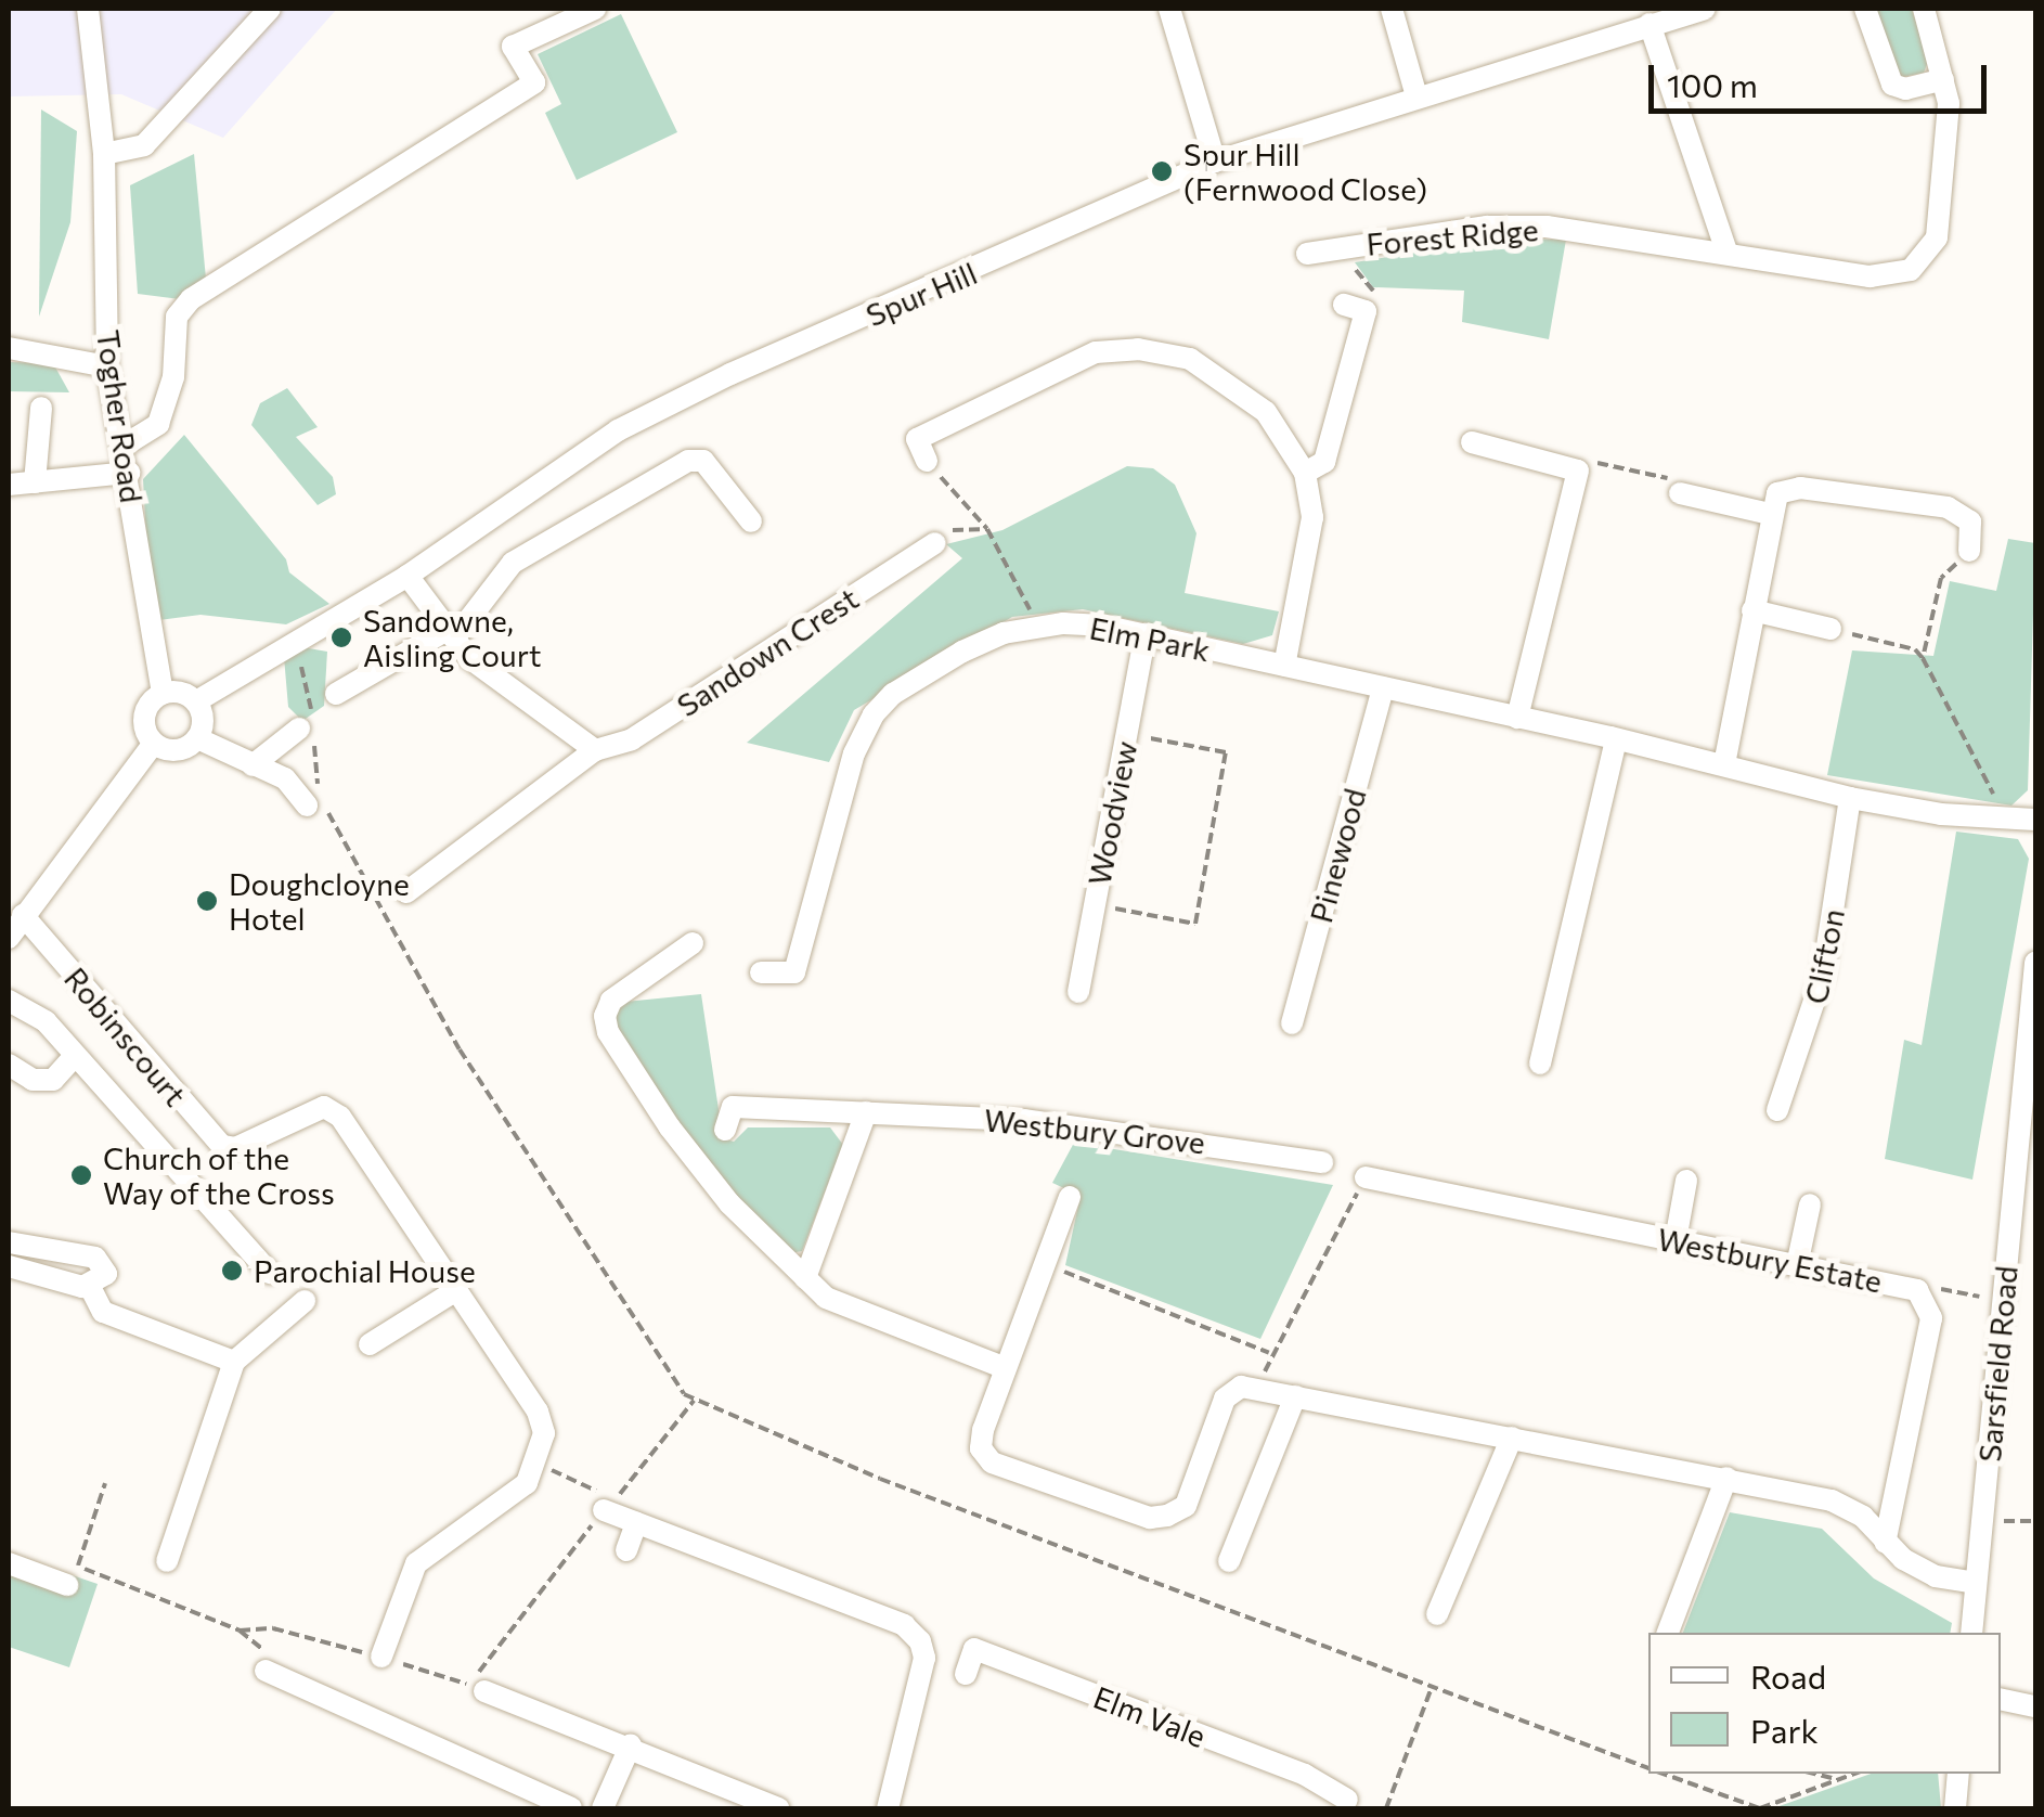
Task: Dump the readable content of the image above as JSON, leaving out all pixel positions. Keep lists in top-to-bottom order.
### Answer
{
  "streets": {
    "street": [
      "Forest Ridge",
      "Spur Hill",
      "Togher Road",
      "Elm Park",
      "Sandown Crest",
      "Woodview",
      "Pinewood",
      "Clifton",
      "Robinscourt",
      "Westbury Grove",
      "Westbury Estate",
      "Sarsfield Road",
      "Elm Vale"
    ]
  },
  "crossings": [
    ["Spur Hill", "Togher Road"],
    ["Togher Road", "Robinscourt"],
    ["Elm Park", "Woodview"],
    ["Elm Park", "Pinewood"],
    ["Elm Park", "Clifton"]
  ],
  "places": [
    "Spur Hill (Fernwood Close)",
    "Sandowne, Aisling Court",
    "Doughcloyne Hotel",
    "Church of the Way of the Cross",
    "Parochial House"
  ],
  "legend": ["Road", "Park"],
  "scale_bar": "100 m"
}
